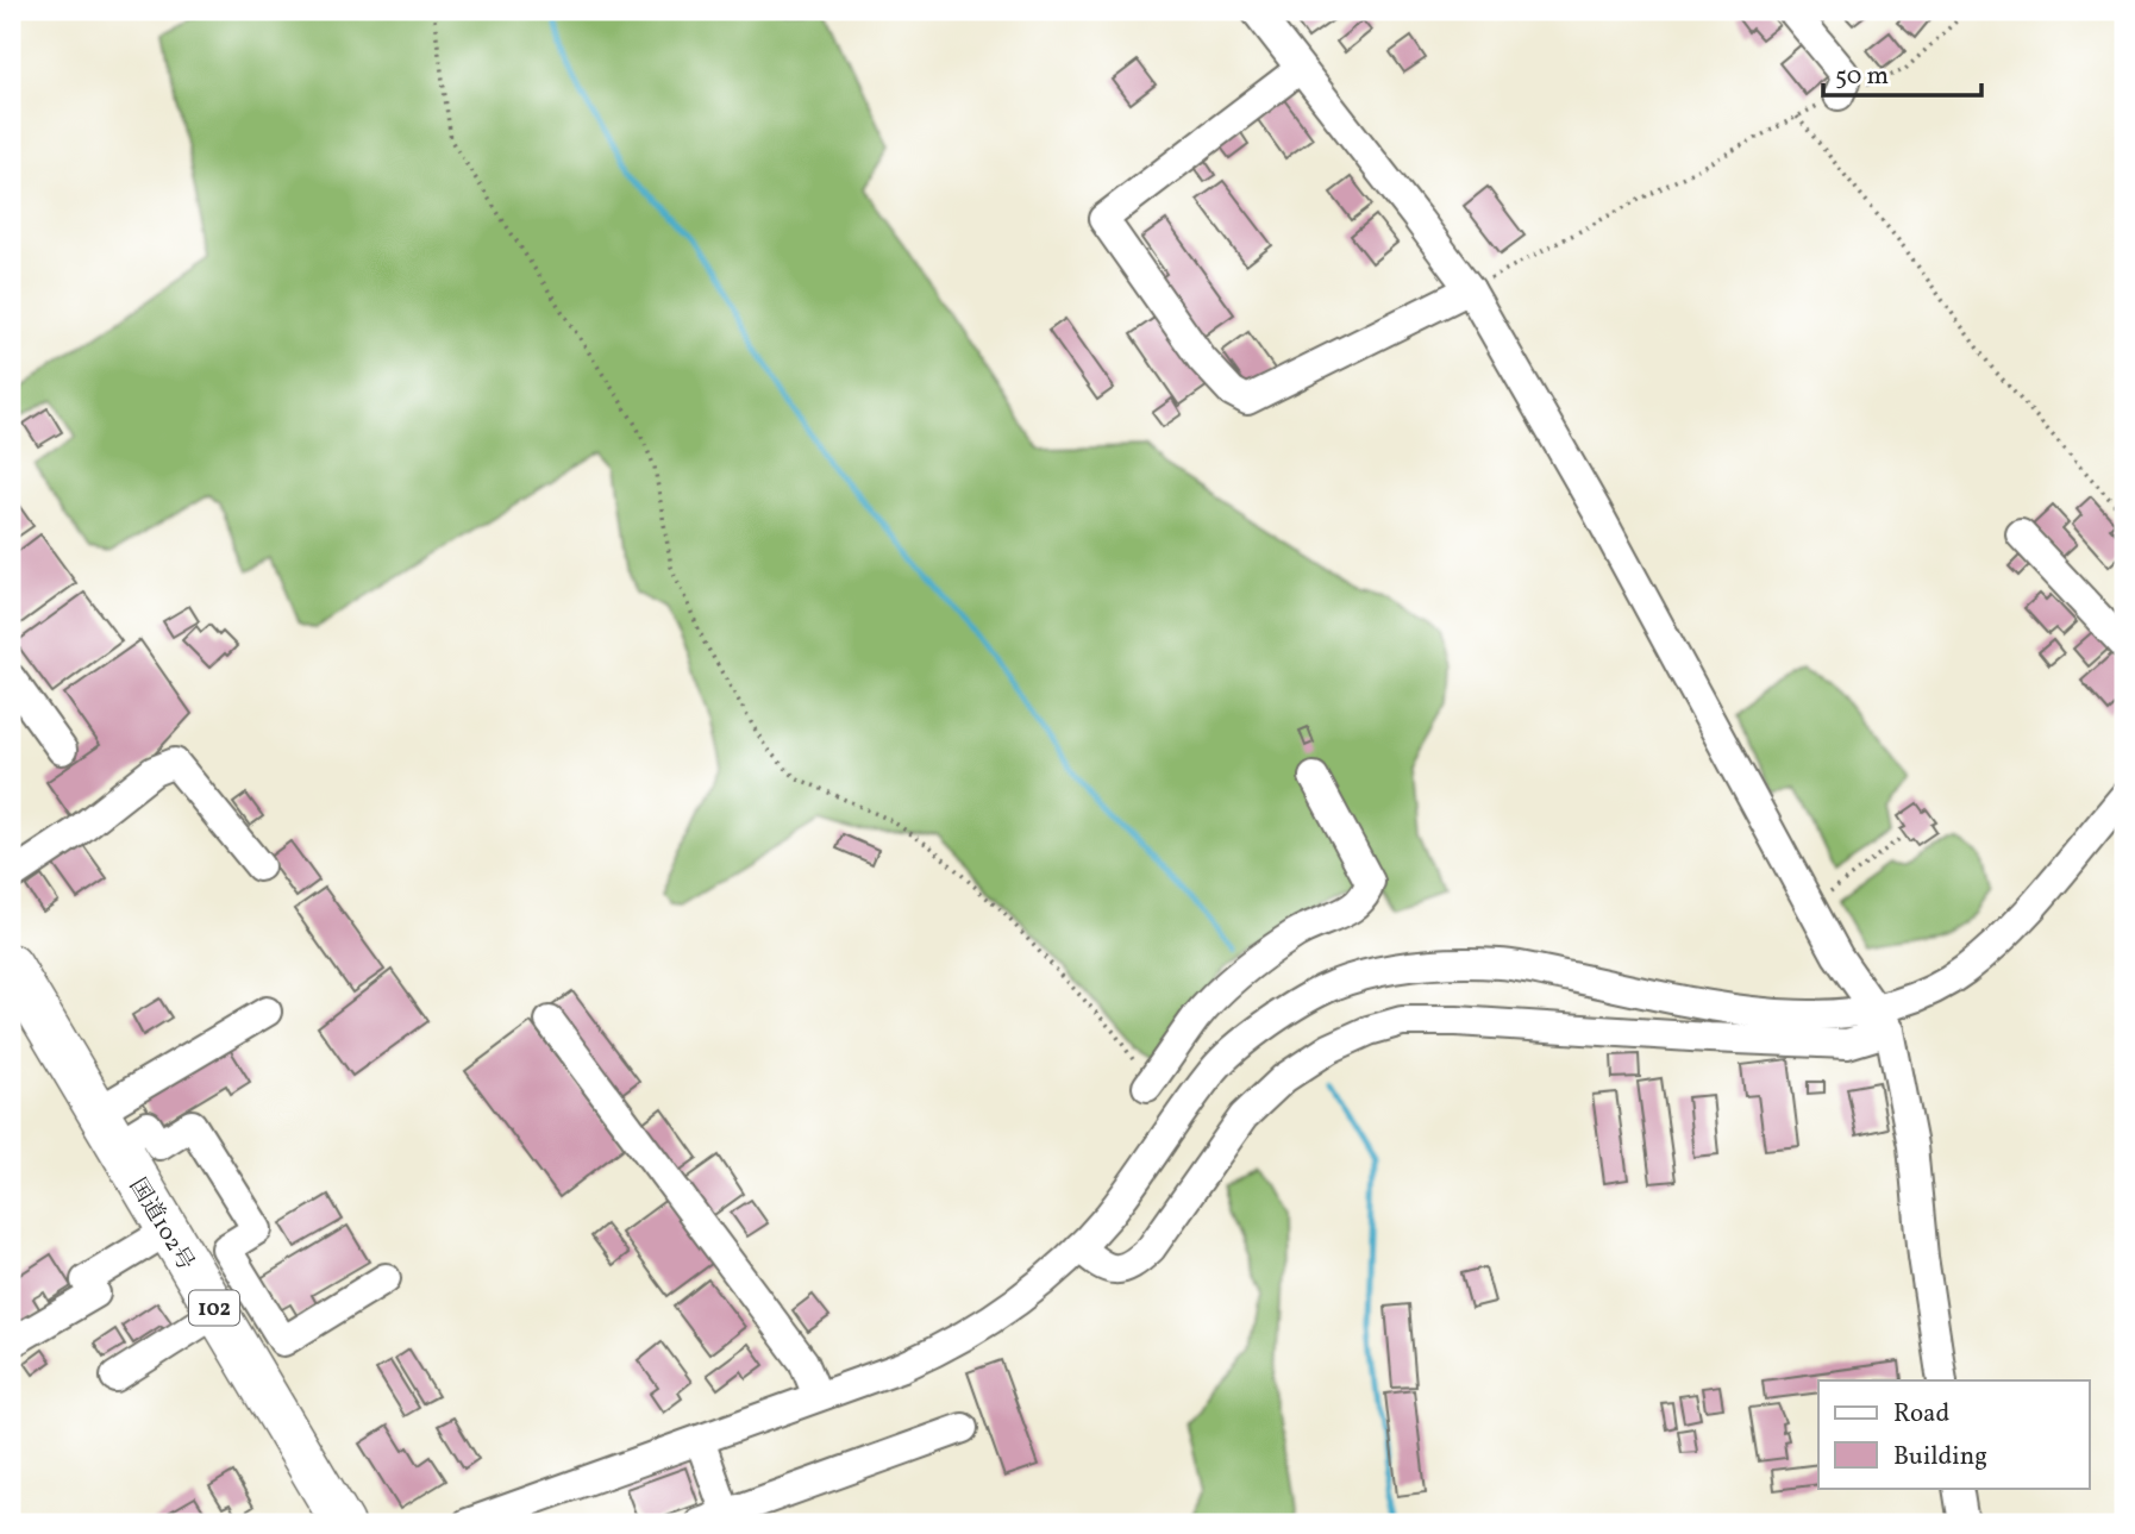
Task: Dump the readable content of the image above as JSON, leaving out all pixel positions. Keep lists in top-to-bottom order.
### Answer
{
  "streets": {
    "highway": ["国道102号", "102"]
  },
  "legend": ["Road", "Building"],
  "scale_bar": "50 m"
}
